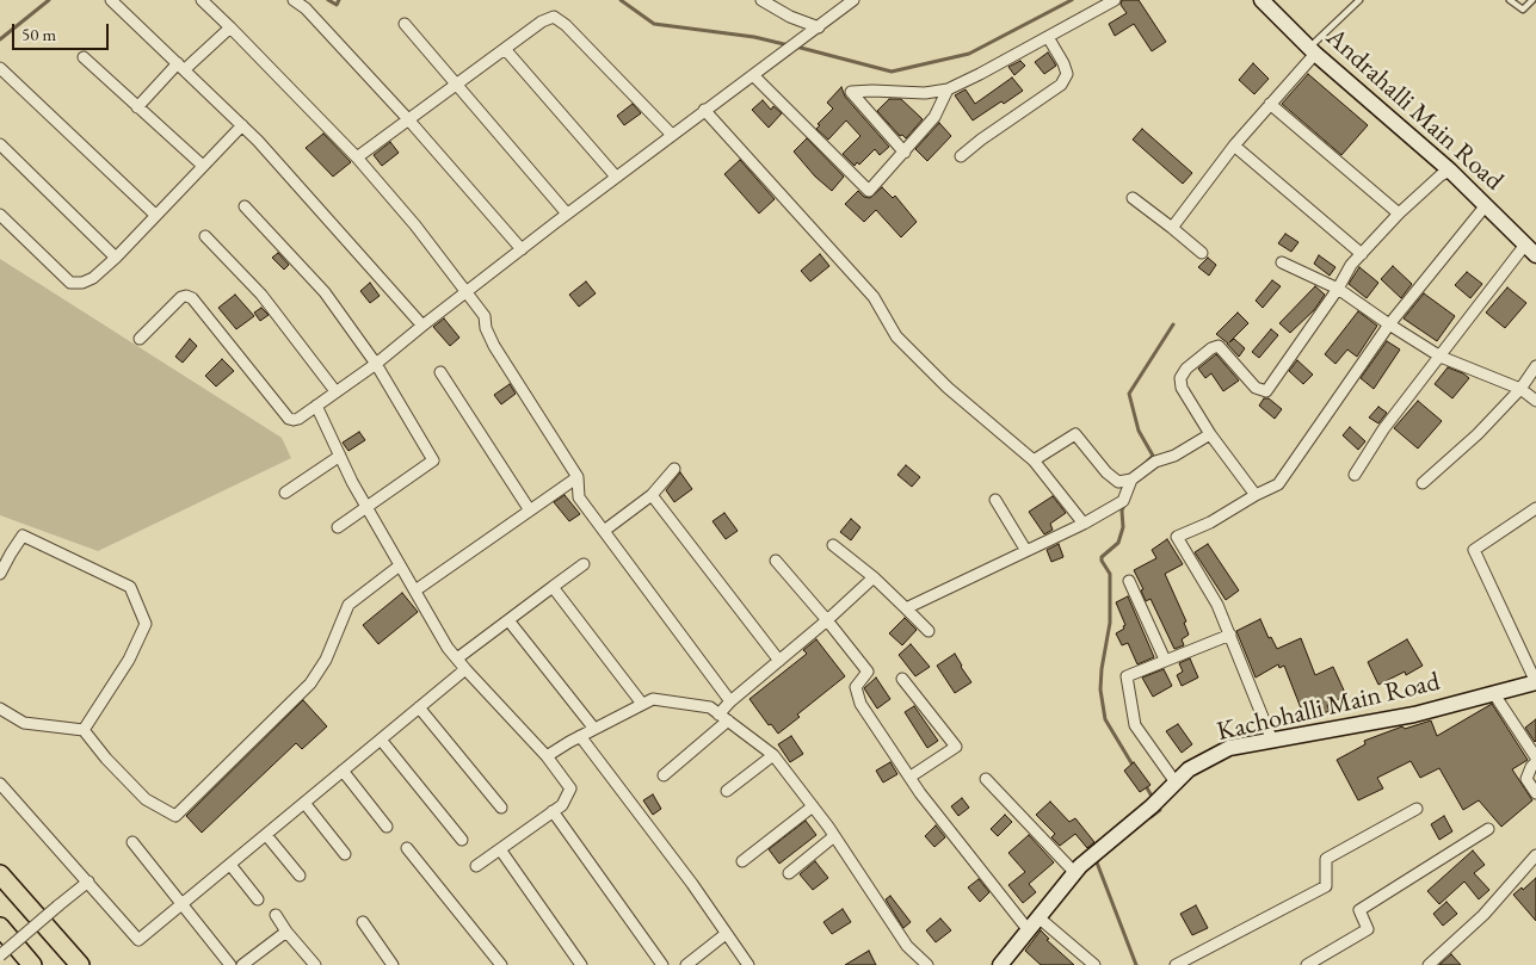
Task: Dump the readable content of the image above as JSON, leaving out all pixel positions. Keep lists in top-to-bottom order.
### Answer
{
  "streets": {
    "street": ["Andrahalli Main Road", "Kachohalli Main Road"]
  },
  "scale_bar": "50 m"
}
